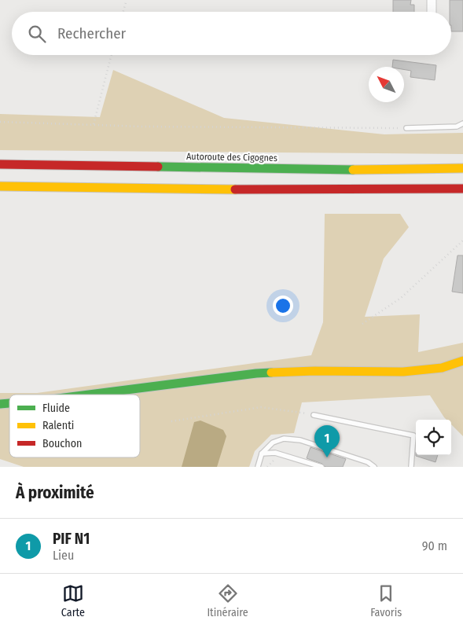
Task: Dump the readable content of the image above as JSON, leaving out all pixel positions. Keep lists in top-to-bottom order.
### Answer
{
  "streets": {
    "main road": ["Autoroute des Cigognes"]
  },
  "legend": ["Fluide", "Ralenti", "Bouchon"],
  "north": "top left",
  "page": {
    "search": "Rechercher",
    "pins": "1",
    "heading": "À proximité",
    "list": [
      {
        "mark": "1",
        "name": "PIF N1",
        "note": "Lieu",
        "value": "90 m"
      }
    ],
    "nav": ["Carte", "Itinéraire", "Favoris"]
  }
}
